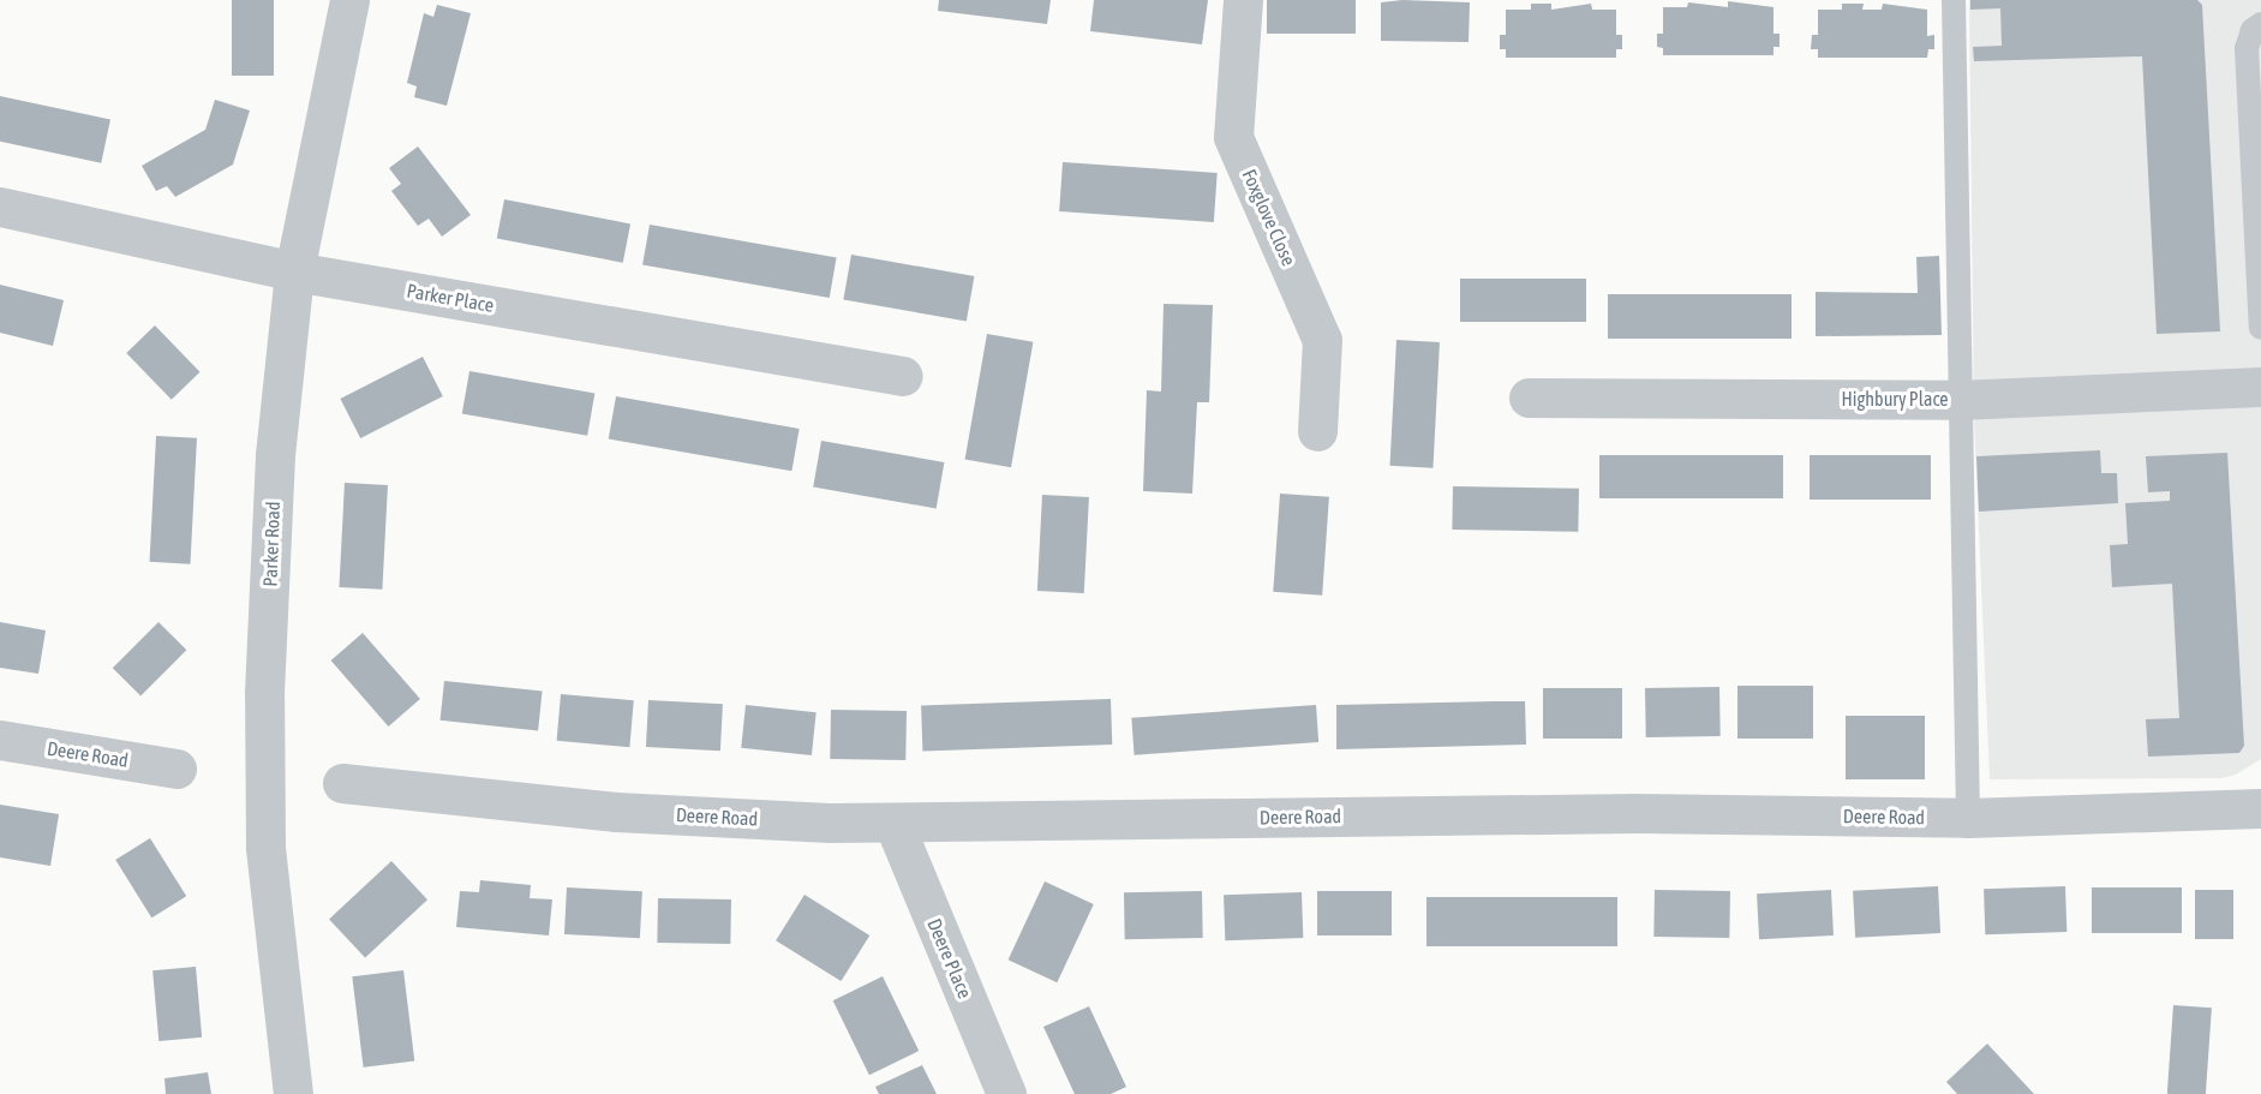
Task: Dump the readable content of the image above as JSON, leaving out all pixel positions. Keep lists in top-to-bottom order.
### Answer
{
  "streets": {
    "street": [
      "Foxglove Close",
      "Parker Place",
      "Highbury Place",
      "Parker Road",
      "Deere Road",
      "Deere Place"
    ]
  },
  "crossings": [
    ["Parker Place", "Parker Road"],
    ["Deere Road", "Deere Place"]
  ]
}
